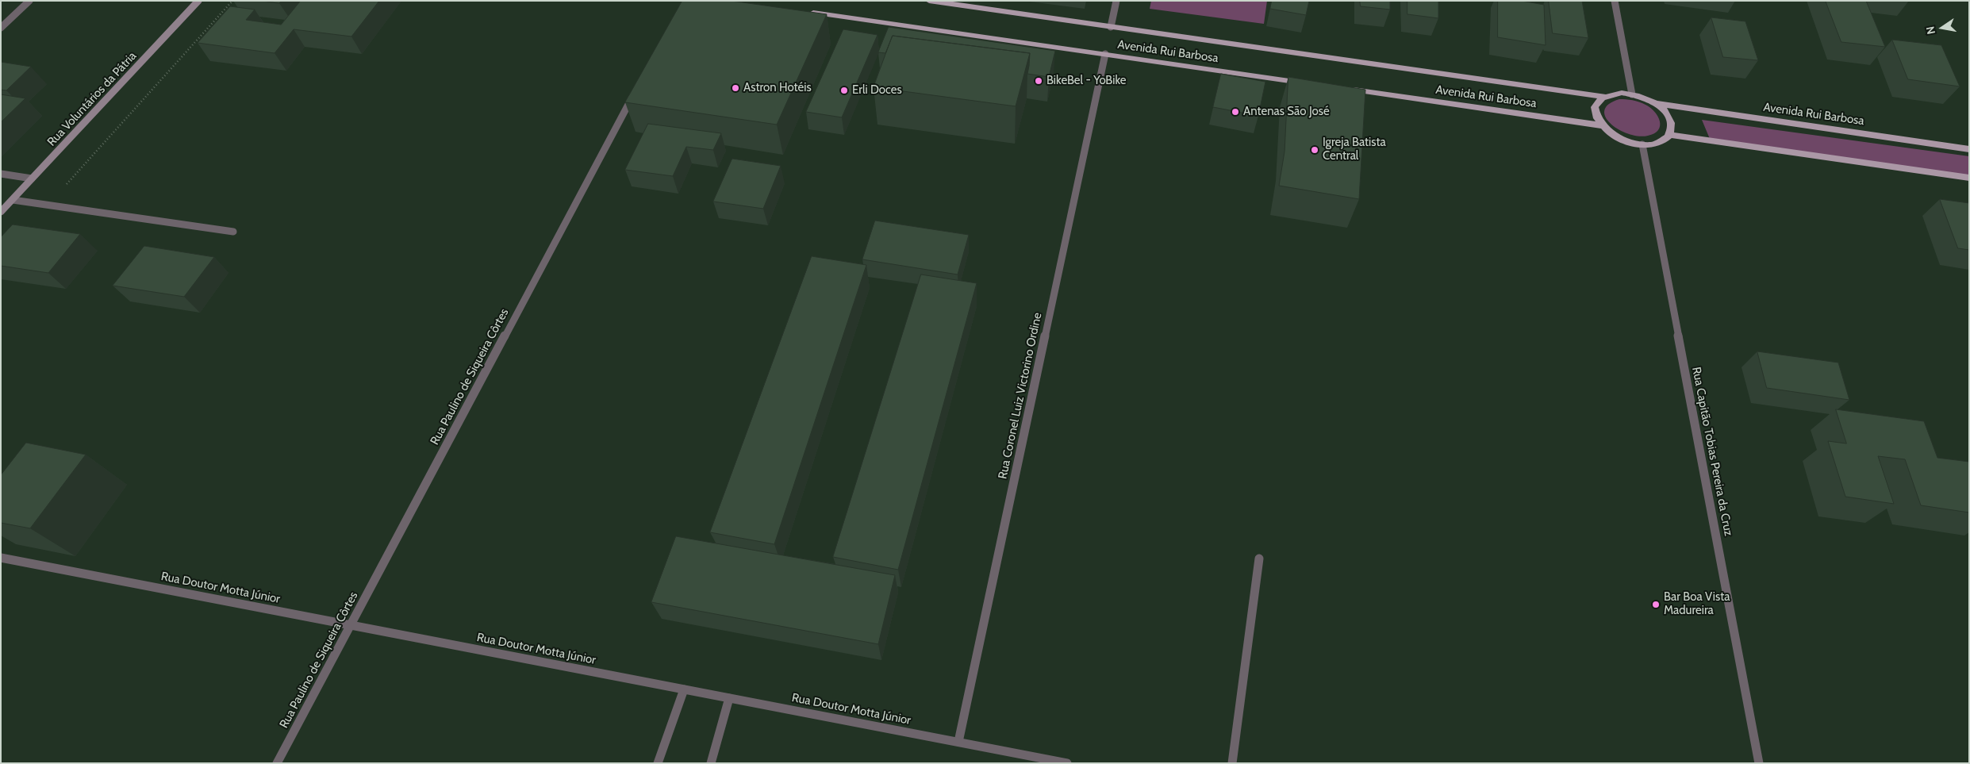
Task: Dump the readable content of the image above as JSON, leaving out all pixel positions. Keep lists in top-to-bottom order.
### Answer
{
  "streets": {
    "main road": ["Avenida Rui Barbosa", "Rua Voluntários da Pátria"],
    "street": [
      "Rua Paulino de Siqueira Côrtes",
      "Rua Coronel Luiz Victorino Ordine",
      "Rua Capitão Tobias Pereira da Cruz",
      "Rua Doutor Motta Júnior"
    ]
  },
  "crossings": [
    ["Avenida Rui Barbosa", "Rua Coronel Luiz Victorino Ordine"],
    ["Avenida Rui Barbosa", "Rua Capitão Tobias Pereira da Cruz"],
    ["Rua Paulino de Siqueira Côrtes", "Rua Doutor Motta Júnior"],
    ["Rua Coronel Luiz Victorino Ordine", "Rua Doutor Motta Júnior"]
  ],
  "places": [
    "BikeBel - YoBike",
    "Astron Hotéis",
    "Erli Doces",
    "Antenas São José",
    "Igreja Batista Central",
    "Bar Boa Vista Madureira"
  ],
  "north": "left"
}
